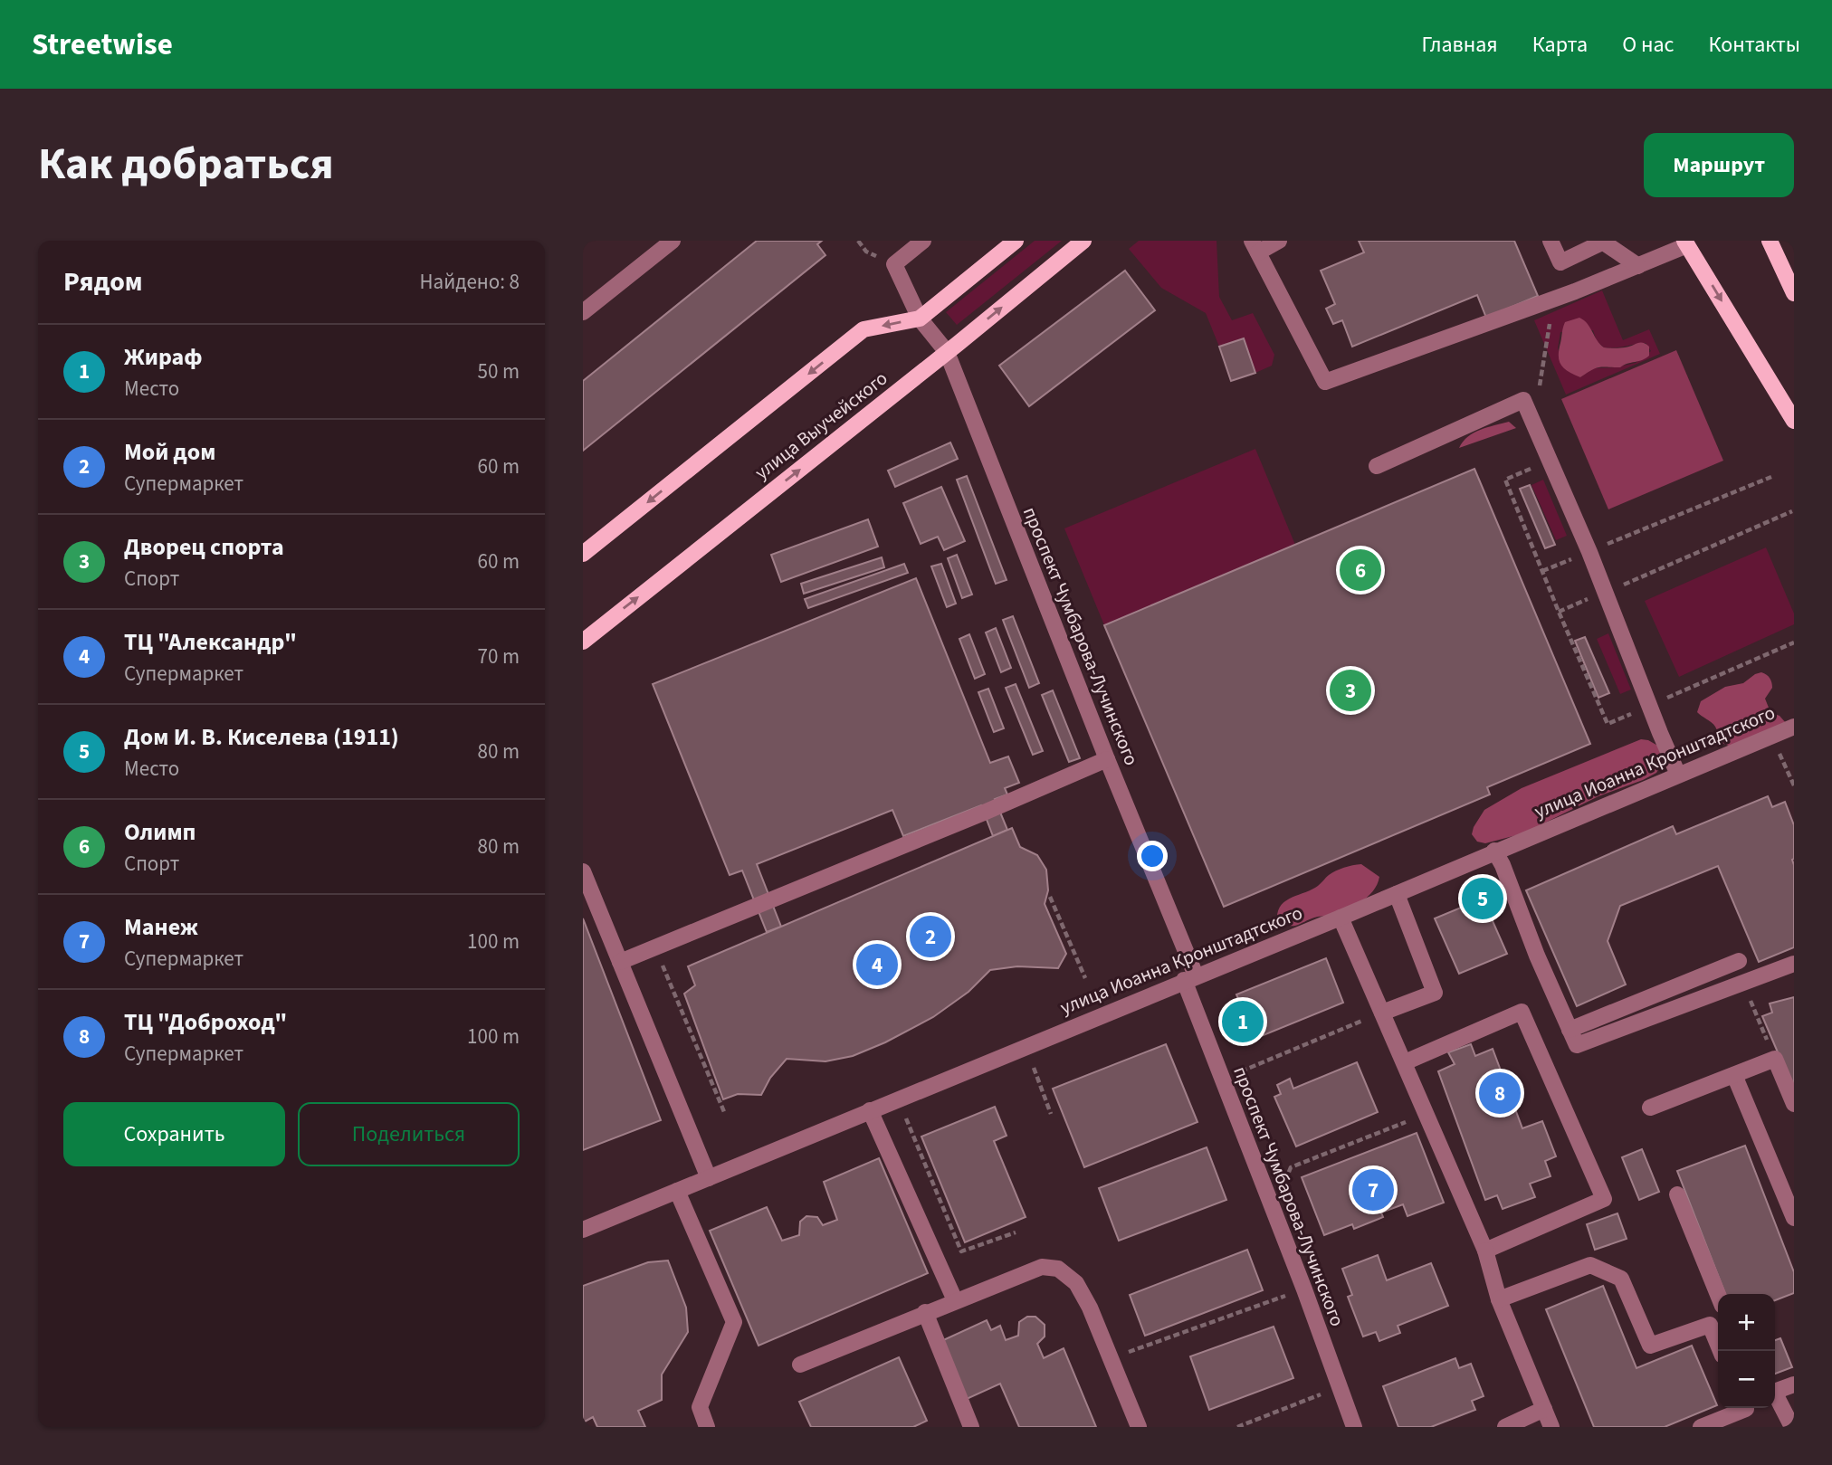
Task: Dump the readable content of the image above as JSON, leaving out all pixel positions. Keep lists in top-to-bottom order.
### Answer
{
  "streets": {
    "main road": ["улица Выучейского"],
    "street": ["проспект Чумбарова-Лучинского", "улица Иоанна Кронштадтского"]
  },
  "crossings": [
    ["улица Выучейского", "проспект Чумбарова-Лучинского"],
    ["проспект Чумбарова-Лучинского", "улица Иоанна Кронштадтского"]
  ],
  "page": {
    "header": "Streetwise",
    "nav": [
      "Главная",
      "Карта",
      "О нас",
      "Контакты"
    ],
    "title": "Как добраться",
    "buttons": [
      "Маршрут",
      ["Сохранить", "Поделиться"]
    ],
    "heading": ["Рядом", "Найдено: 8"],
    "list": [
      {
        "mark": "1",
        "name": "Жираф",
        "note": "Место",
        "value": "50 m"
      },
      {
        "mark": "2",
        "name": "Мой дом",
        "note": "Супермаркет",
        "value": "60 m"
      },
      {
        "mark": "3",
        "name": "Дворец спорта",
        "note": "Спорт",
        "value": "60 m"
      },
      {
        "mark": "4",
        "name": "ТЦ \"Александр\"",
        "note": "Супермаркет",
        "value": "70 m"
      },
      {
        "mark": "5",
        "name": "Дом И. В. Киселева (1911)",
        "note": "Место",
        "value": "80 m"
      },
      {
        "mark": "6",
        "name": "Олимп",
        "note": "Спорт",
        "value": "80 m"
      },
      {
        "mark": "7",
        "name": "Манеж",
        "note": "Супермаркет",
        "value": "100 m"
      },
      {
        "mark": "8",
        "name": "ТЦ \"Доброход\"",
        "note": "Супермаркет",
        "value": "100 m"
      }
    ],
    "pins": [
      "6",
      "3",
      "5",
      "2",
      "4",
      "1",
      "8",
      "7"
    ],
    "map_buttons": ["+", "−"]
  }
}
